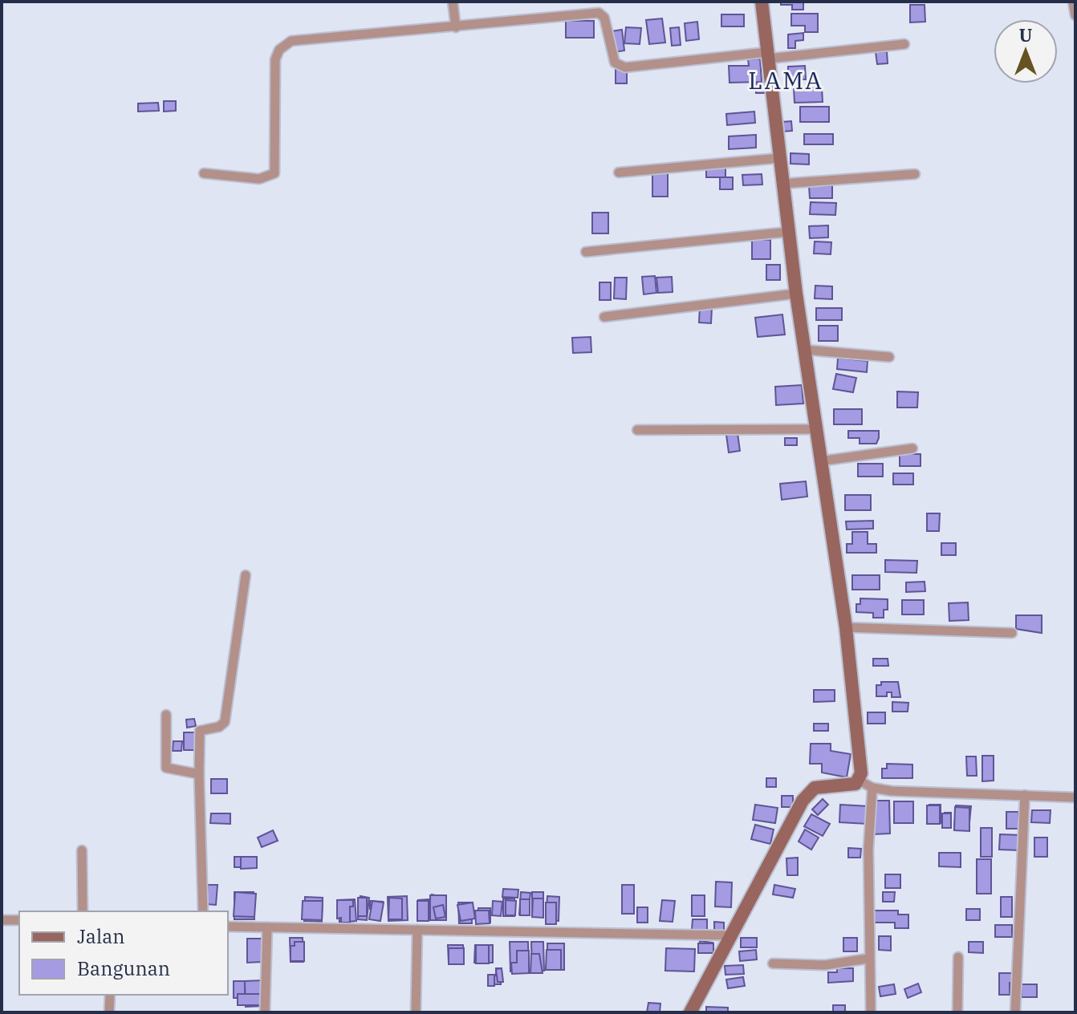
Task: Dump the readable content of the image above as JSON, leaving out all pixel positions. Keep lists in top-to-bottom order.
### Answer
{
  "districts": ["LAMA"],
  "legend": ["Jalan", "Bangunan"],
  "north": "top"
}
